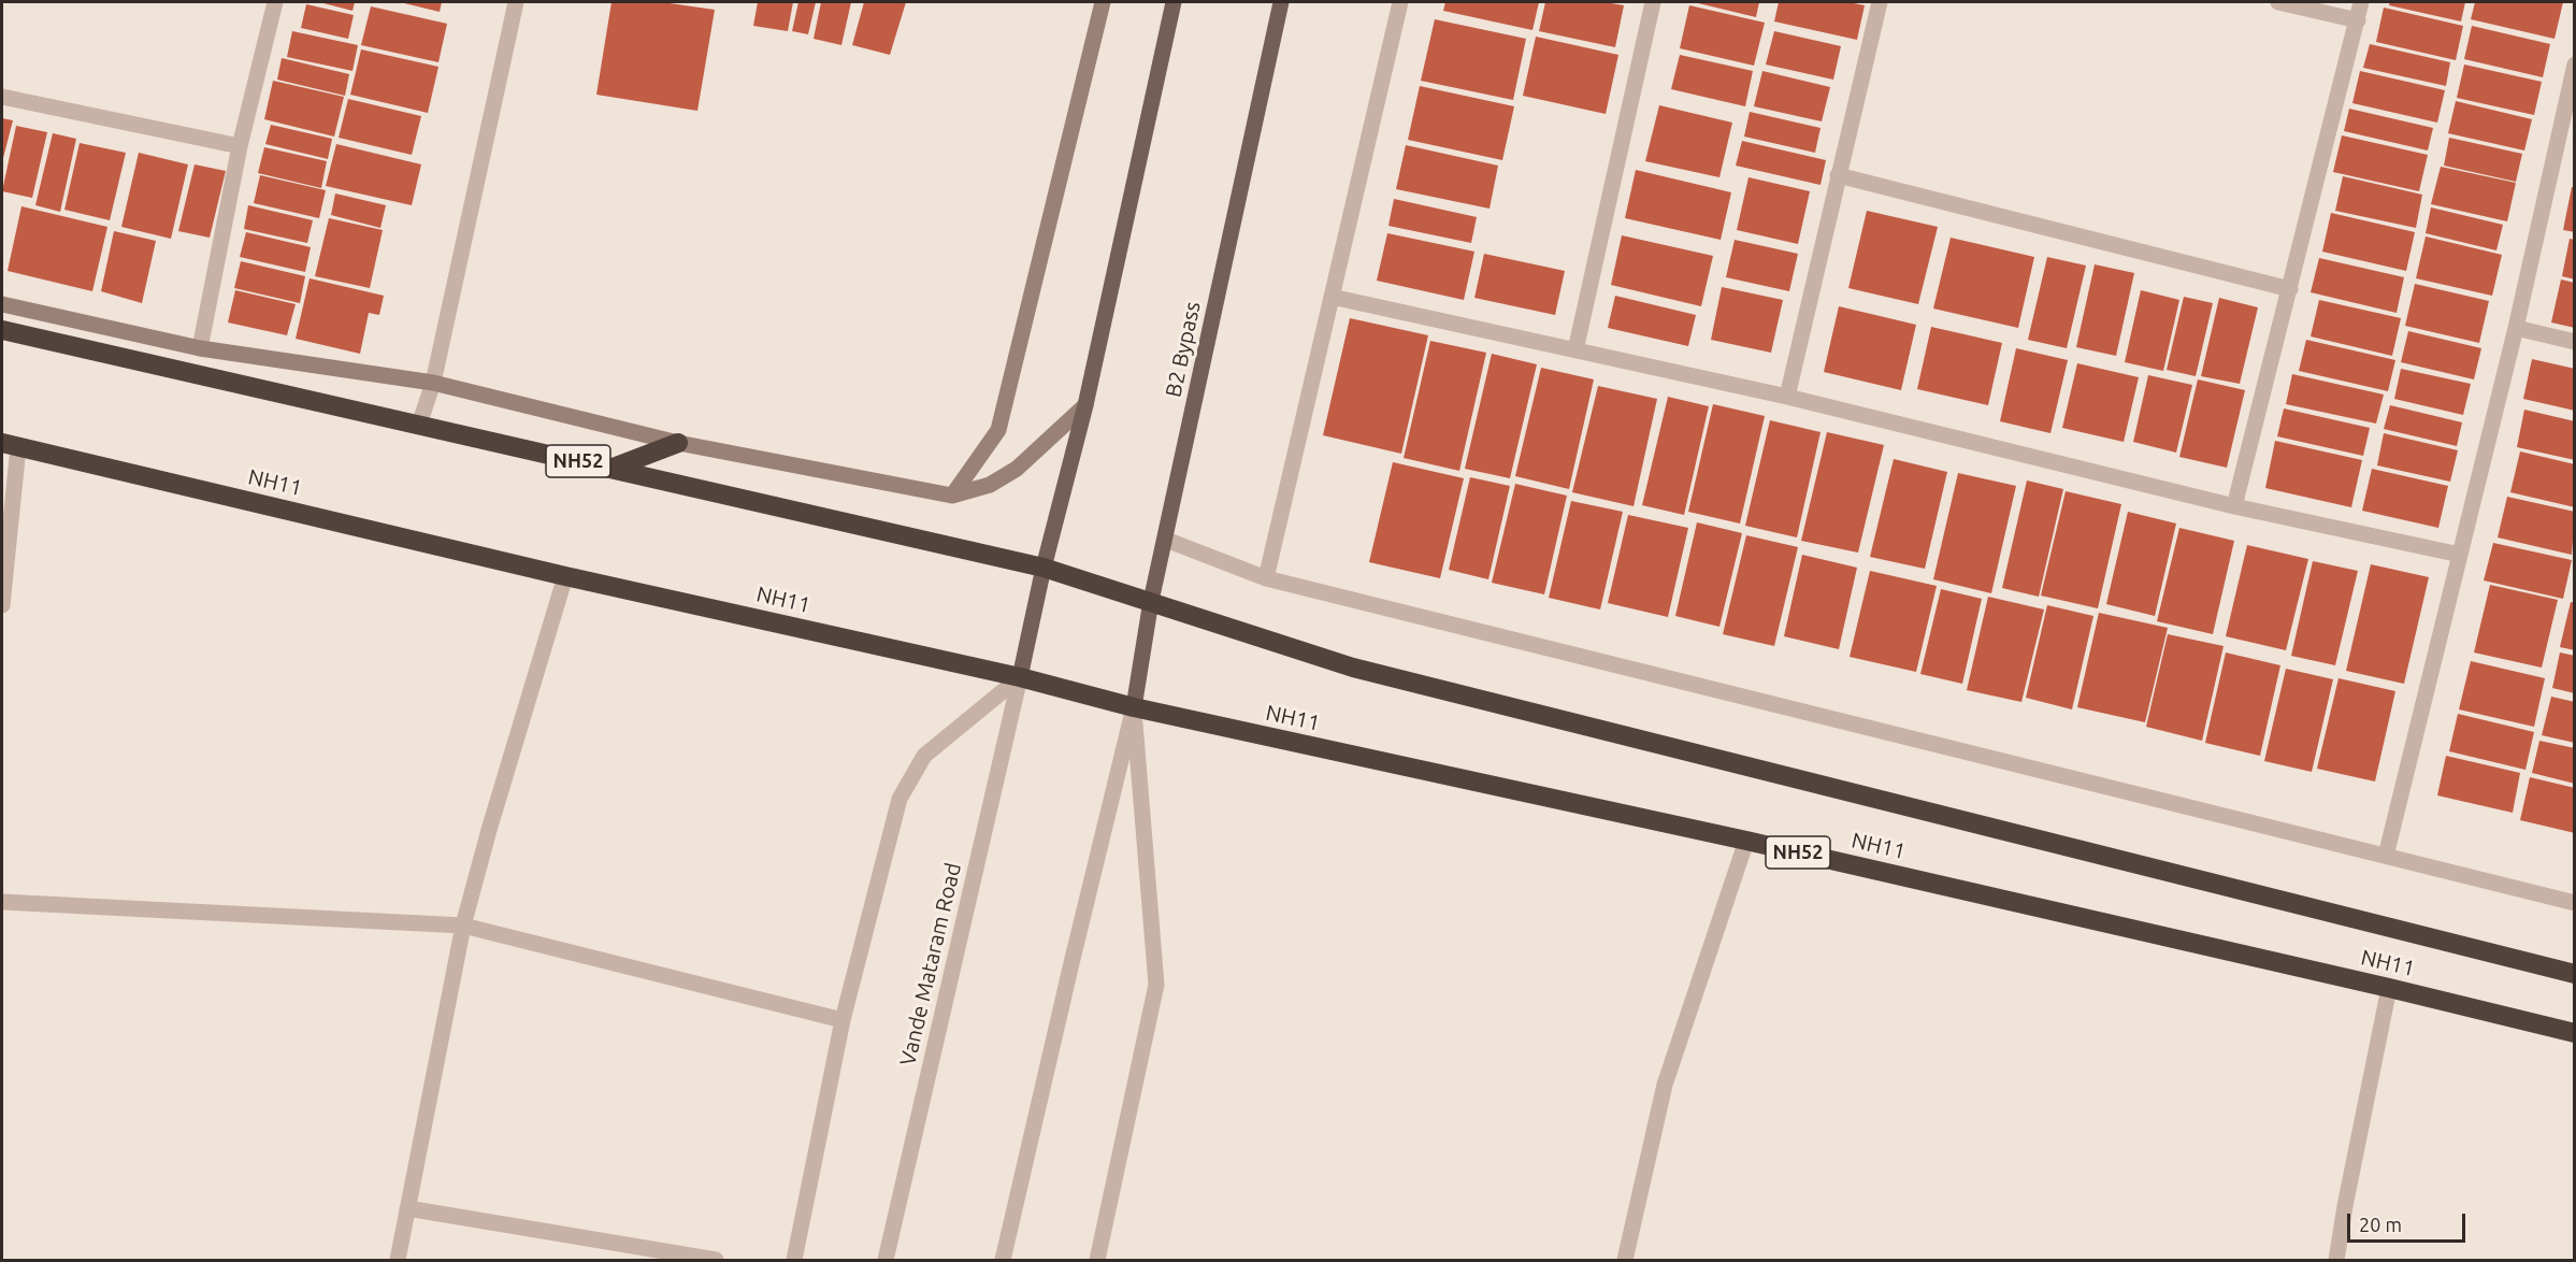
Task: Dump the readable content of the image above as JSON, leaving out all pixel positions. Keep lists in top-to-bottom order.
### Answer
{
  "streets": {
    "highway": ["NH52", "NH11"],
    "main road": ["B2 Bypass"],
    "street": ["Vande Mataram Road"]
  },
  "crossings": [
    ["B2 Bypass", "NH52"],
    ["B2 Bypass", "NH11"],
    ["NH11", "Vande Mataram Road"]
  ],
  "scale_bar": "20 m"
}
